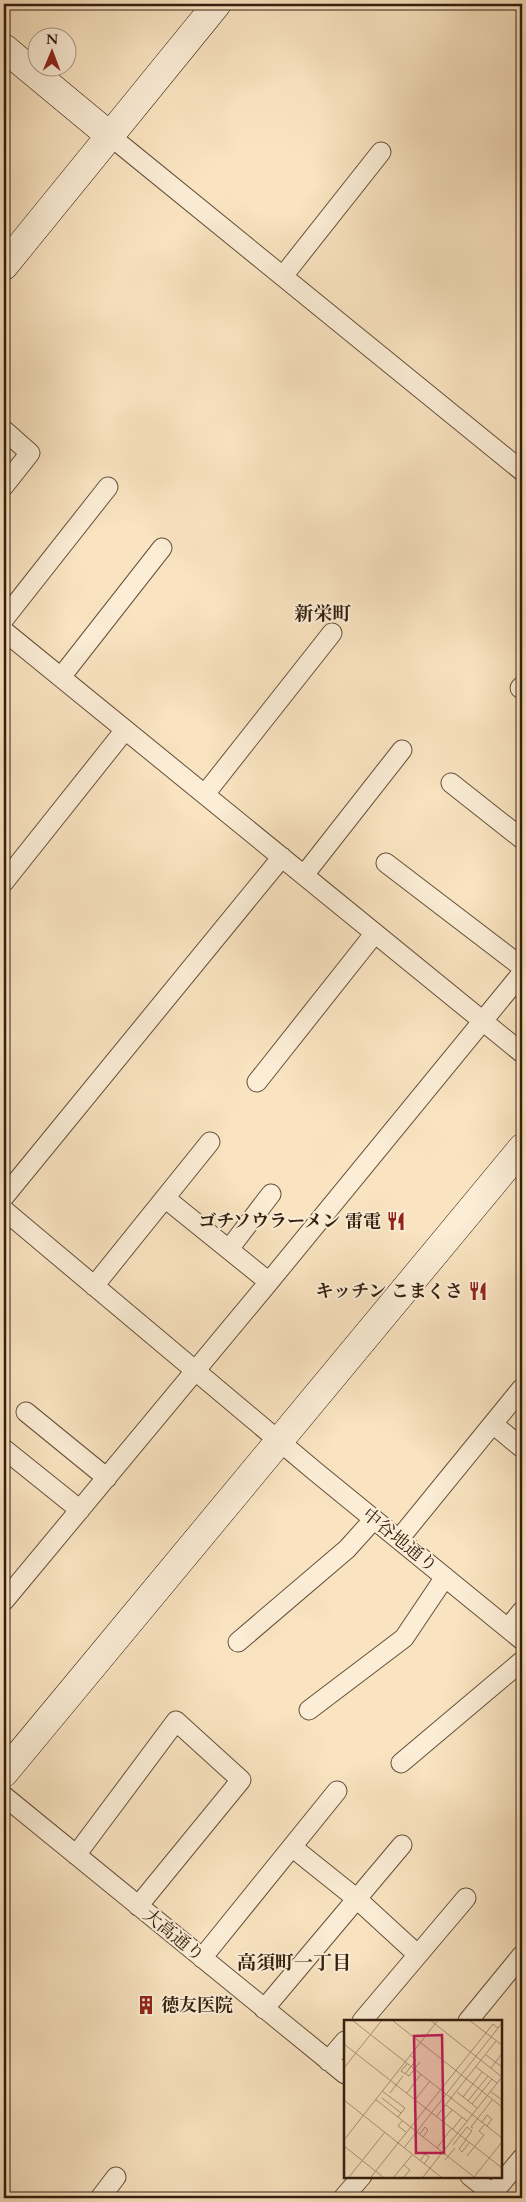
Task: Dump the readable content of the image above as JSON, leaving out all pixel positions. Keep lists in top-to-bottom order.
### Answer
{
  "streets": {
    "street": ["中谷地通り", "大高通り"]
  },
  "districts": ["新栄町", "高須町一丁目"],
  "places": {
    "restaurant": ["ゴチソウラーメン 雷電", "キッチン こまくさ"],
    "building": ["徳友医院"]
  },
  "north": "top"
}
